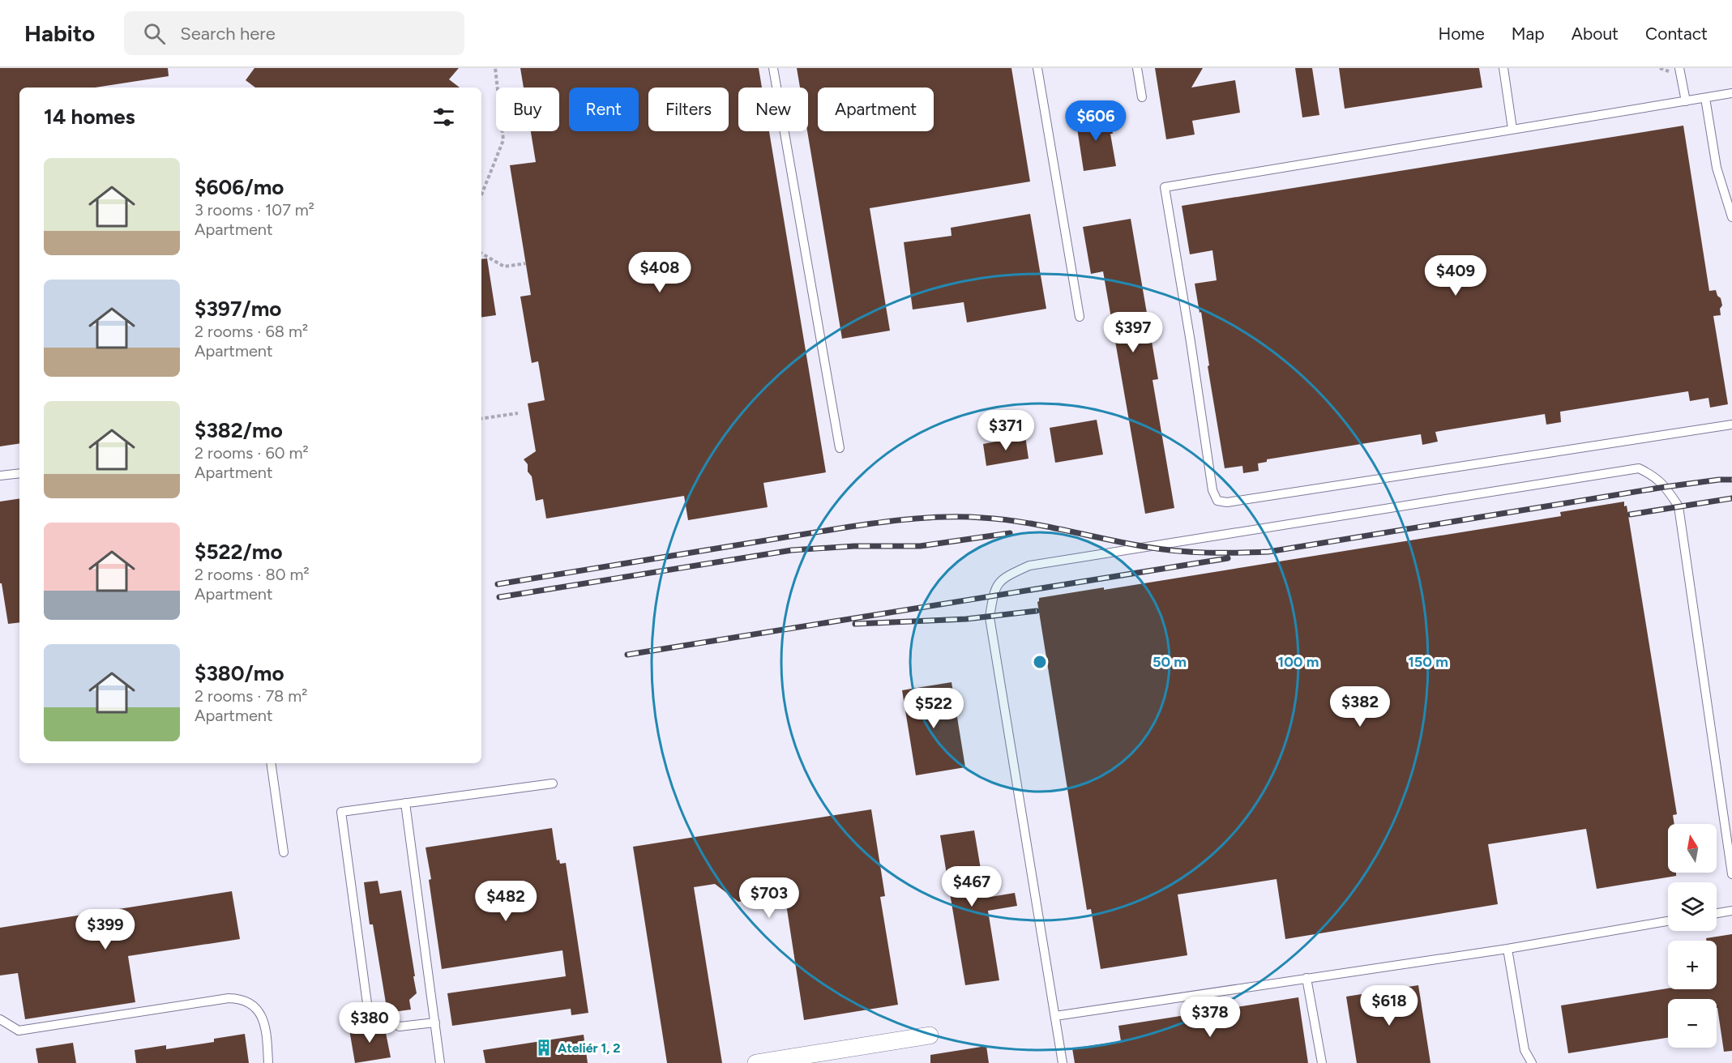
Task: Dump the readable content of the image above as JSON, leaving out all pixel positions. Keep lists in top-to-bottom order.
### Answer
{
  "places": {
    "building": ["Ateliér 1, 2"]
  },
  "north": "top",
  "page": {
    "header": "Habito",
    "search": "Search here",
    "nav": [
      "Home",
      "Map",
      "About",
      "Contact"
    ],
    "chip": [
      "Buy",
      "Rent",
      "Filters",
      "New",
      "Apartment"
    ],
    "heading": "14 homes",
    "price": [
      "$606",
      "$408",
      "$409",
      "$397",
      "$371",
      "$382",
      "$522",
      "$467",
      "$703",
      "$482",
      "$399",
      "$618",
      "$378",
      "$380"
    ],
    "list": [
      {
        "name": "$606/mo",
        "note": "3 rooms · 107 m² · Apartment"
      },
      {
        "name": "$397/mo",
        "note": "2 rooms · 68 m² · Apartment"
      },
      {
        "name": "$382/mo",
        "note": "2 rooms · 60 m² · Apartment"
      },
      {
        "name": "$522/mo",
        "note": "2 rooms · 80 m² · Apartment"
      },
      {
        "name": "$380/mo",
        "note": "2 rooms · 78 m² · Apartment"
      }
    ],
    "map_buttons": ["+", "−"]
  },
  "rings": ["50 m", "100 m", "150 m"]
}
